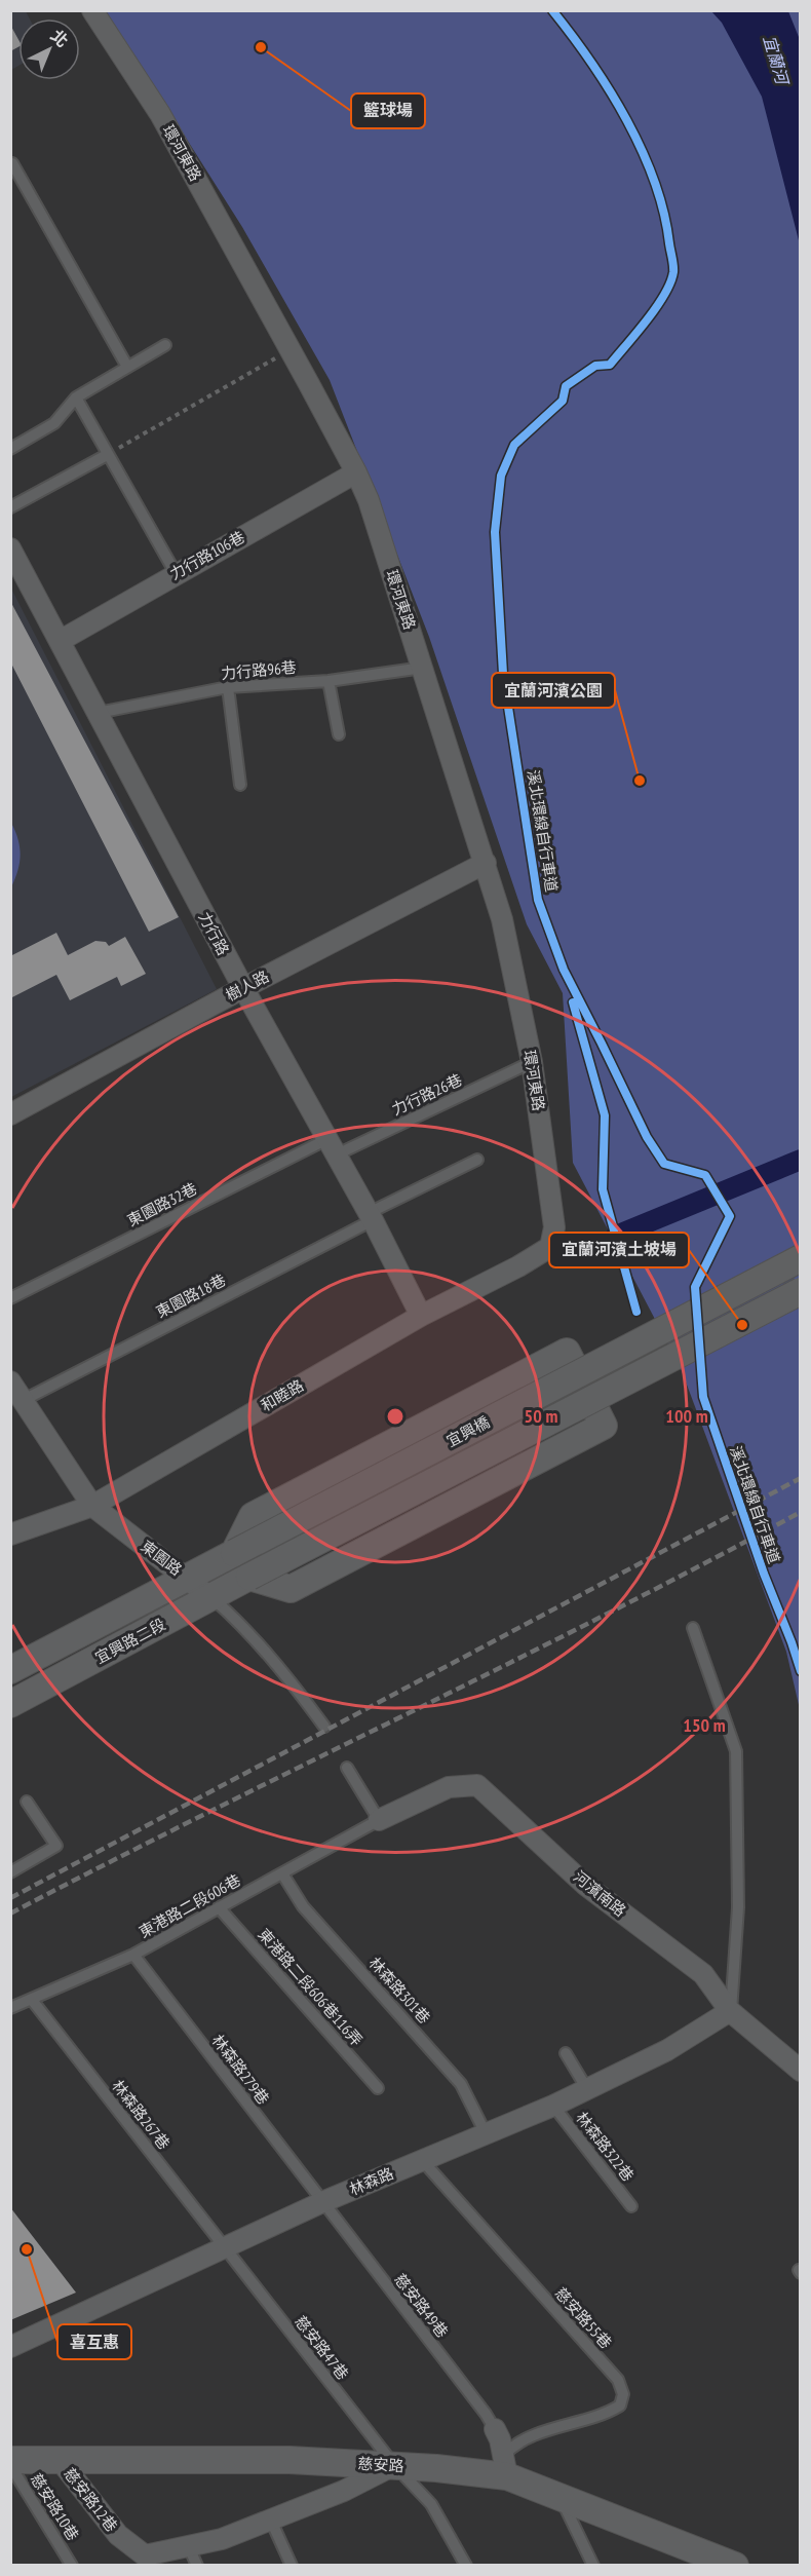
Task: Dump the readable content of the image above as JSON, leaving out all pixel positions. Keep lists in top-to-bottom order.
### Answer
{
  "streets": {
    "street": [
      "環河東路",
      "力行路106巷",
      "力行路",
      "樹人路",
      "和睦路",
      "宜興橋",
      "東園路",
      "宜興路二段",
      "河濱南路",
      "林森路",
      "慈安路",
      "慈安路12巷"
    ],
    "lane": [
      "力行路96巷",
      "力行路26巷",
      "東園路32巷",
      "東園路18巷",
      "東港路二段606巷",
      "東港路二段606巷116弄",
      "林森路301巷",
      "林森路279巷",
      "林森路267巷",
      "林森路322巷",
      "慈安路49巷",
      "慈安路55巷",
      "慈安路47巷",
      "慈安路10巷"
    ],
    "cycle path": ["溪北環線自行車道"]
  },
  "crossings": [
    ["環河東路", "力行路106巷"],
    ["環河東路", "力行路96巷"],
    ["環河東路", "樹人路"],
    ["環河東路", "力行路26巷"],
    ["環河東路", "和睦路"],
    ["力行路106巷", "力行路"],
    ["力行路96巷", "力行路"],
    ["力行路", "樹人路"],
    ["力行路", "力行路26巷"],
    ["力行路", "東園路32巷"],
    ["力行路", "東園路18巷"],
    ["力行路", "和睦路"],
    ["力行路26巷", "東園路32巷"],
    ["東園路18巷", "東園路"],
    ["和睦路", "東園路"],
    ["宜興橋", "宜興路二段"],
    ["東園路", "宜興路二段"],
    ["河濱南路", "東港路二段606巷"],
    ["河濱南路", "林森路"],
    ["東港路二段606巷", "東港路二段606巷116弄"],
    ["東港路二段606巷", "林森路301巷"],
    ["東港路二段606巷", "林森路279巷"],
    ["東港路二段606巷", "林森路267巷"],
    ["林森路301巷", "林森路"],
    ["林森路279巷", "林森路"],
    ["林森路279巷", "慈安路49巷"],
    ["林森路267巷", "林森路"],
    ["林森路267巷", "慈安路47巷"],
    ["林森路322巷", "林森路"],
    ["林森路", "慈安路49巷"],
    ["林森路", "慈安路55巷"],
    ["林森路", "慈安路47巷"],
    ["慈安路55巷", "慈安路"],
    ["慈安路47巷", "慈安路"],
    ["慈安路47巷", "慈安路12巷"],
    ["慈安路", "慈安路12巷"]
  ],
  "water": ["宜蘭河"],
  "places": [
    "籃球場",
    "宜蘭河濱公園",
    "宜蘭河濱土坡場",
    "喜互惠"
  ],
  "north": "top right",
  "rings": ["50 m", "100 m", "150 m"]
}
